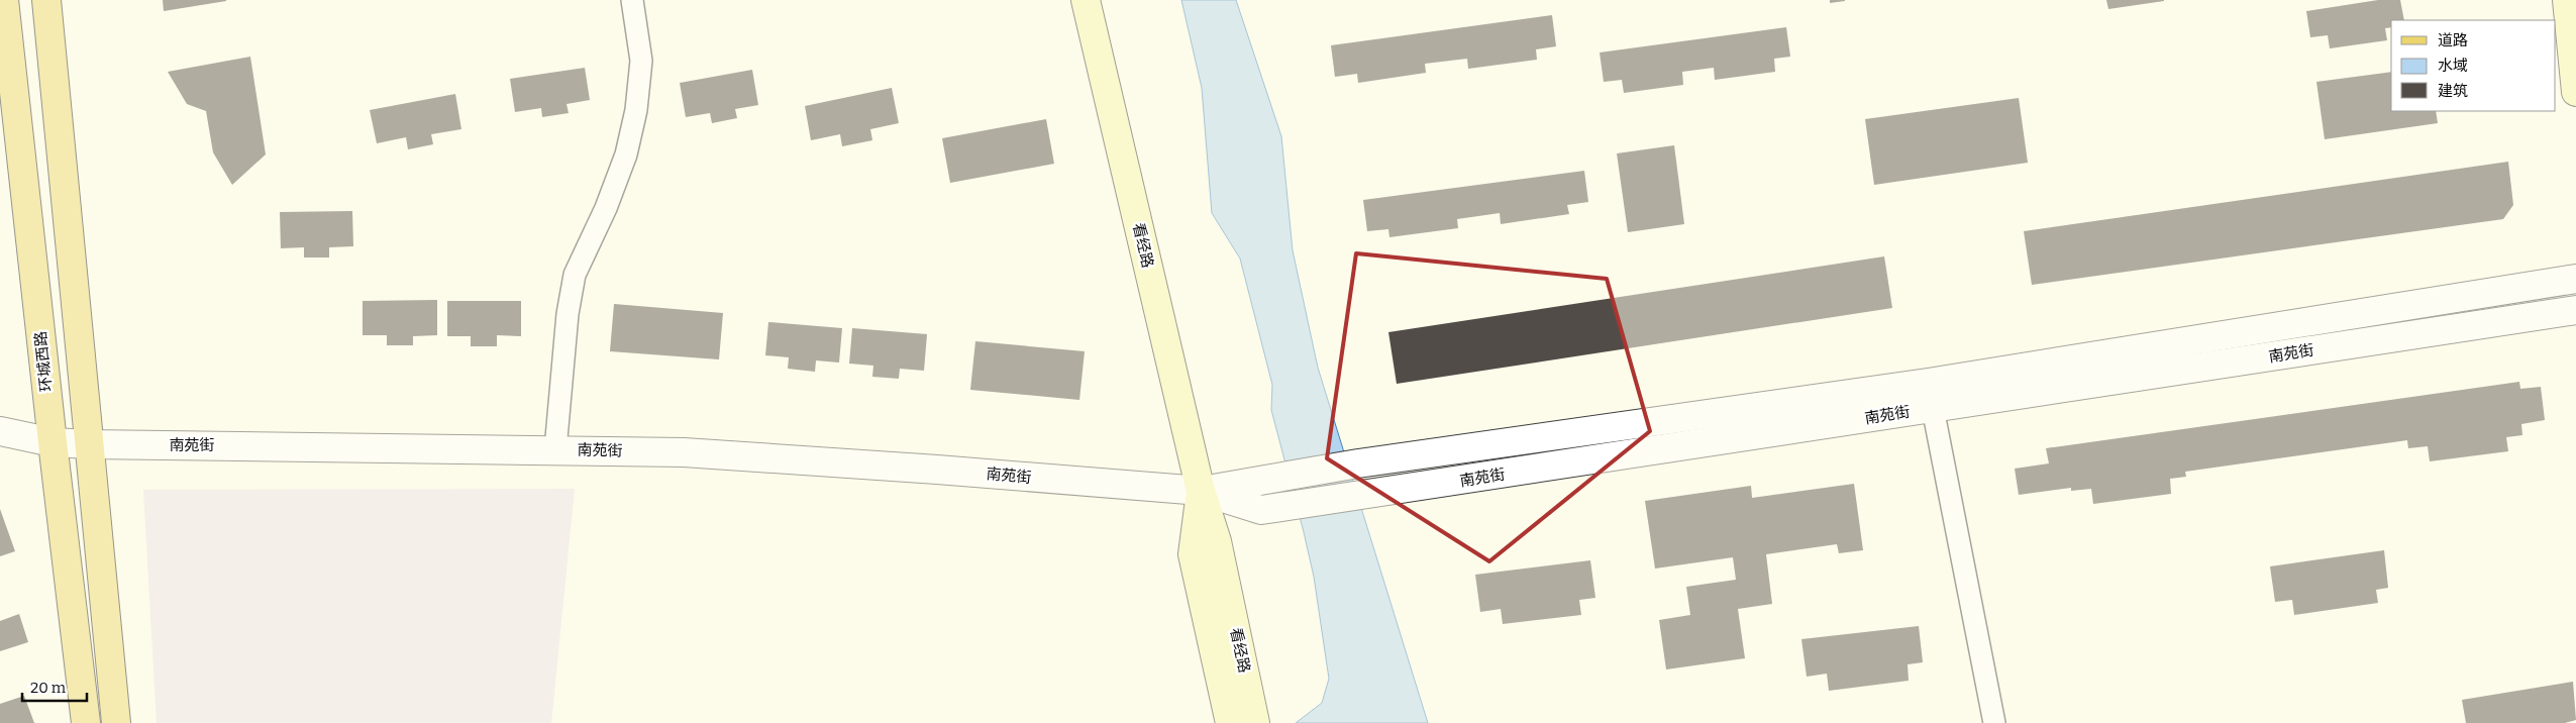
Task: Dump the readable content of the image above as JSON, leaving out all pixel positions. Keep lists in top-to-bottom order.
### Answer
{
  "streets": {
    "main road": ["看经路", "环城西路"],
    "street": ["南苑街"]
  },
  "crossings": [
    ["看经路", "南苑街"],
    ["南苑街", "环城西路"]
  ],
  "legend": ["道路", "水域", "建筑"],
  "scale_bar": "20 m"
}
